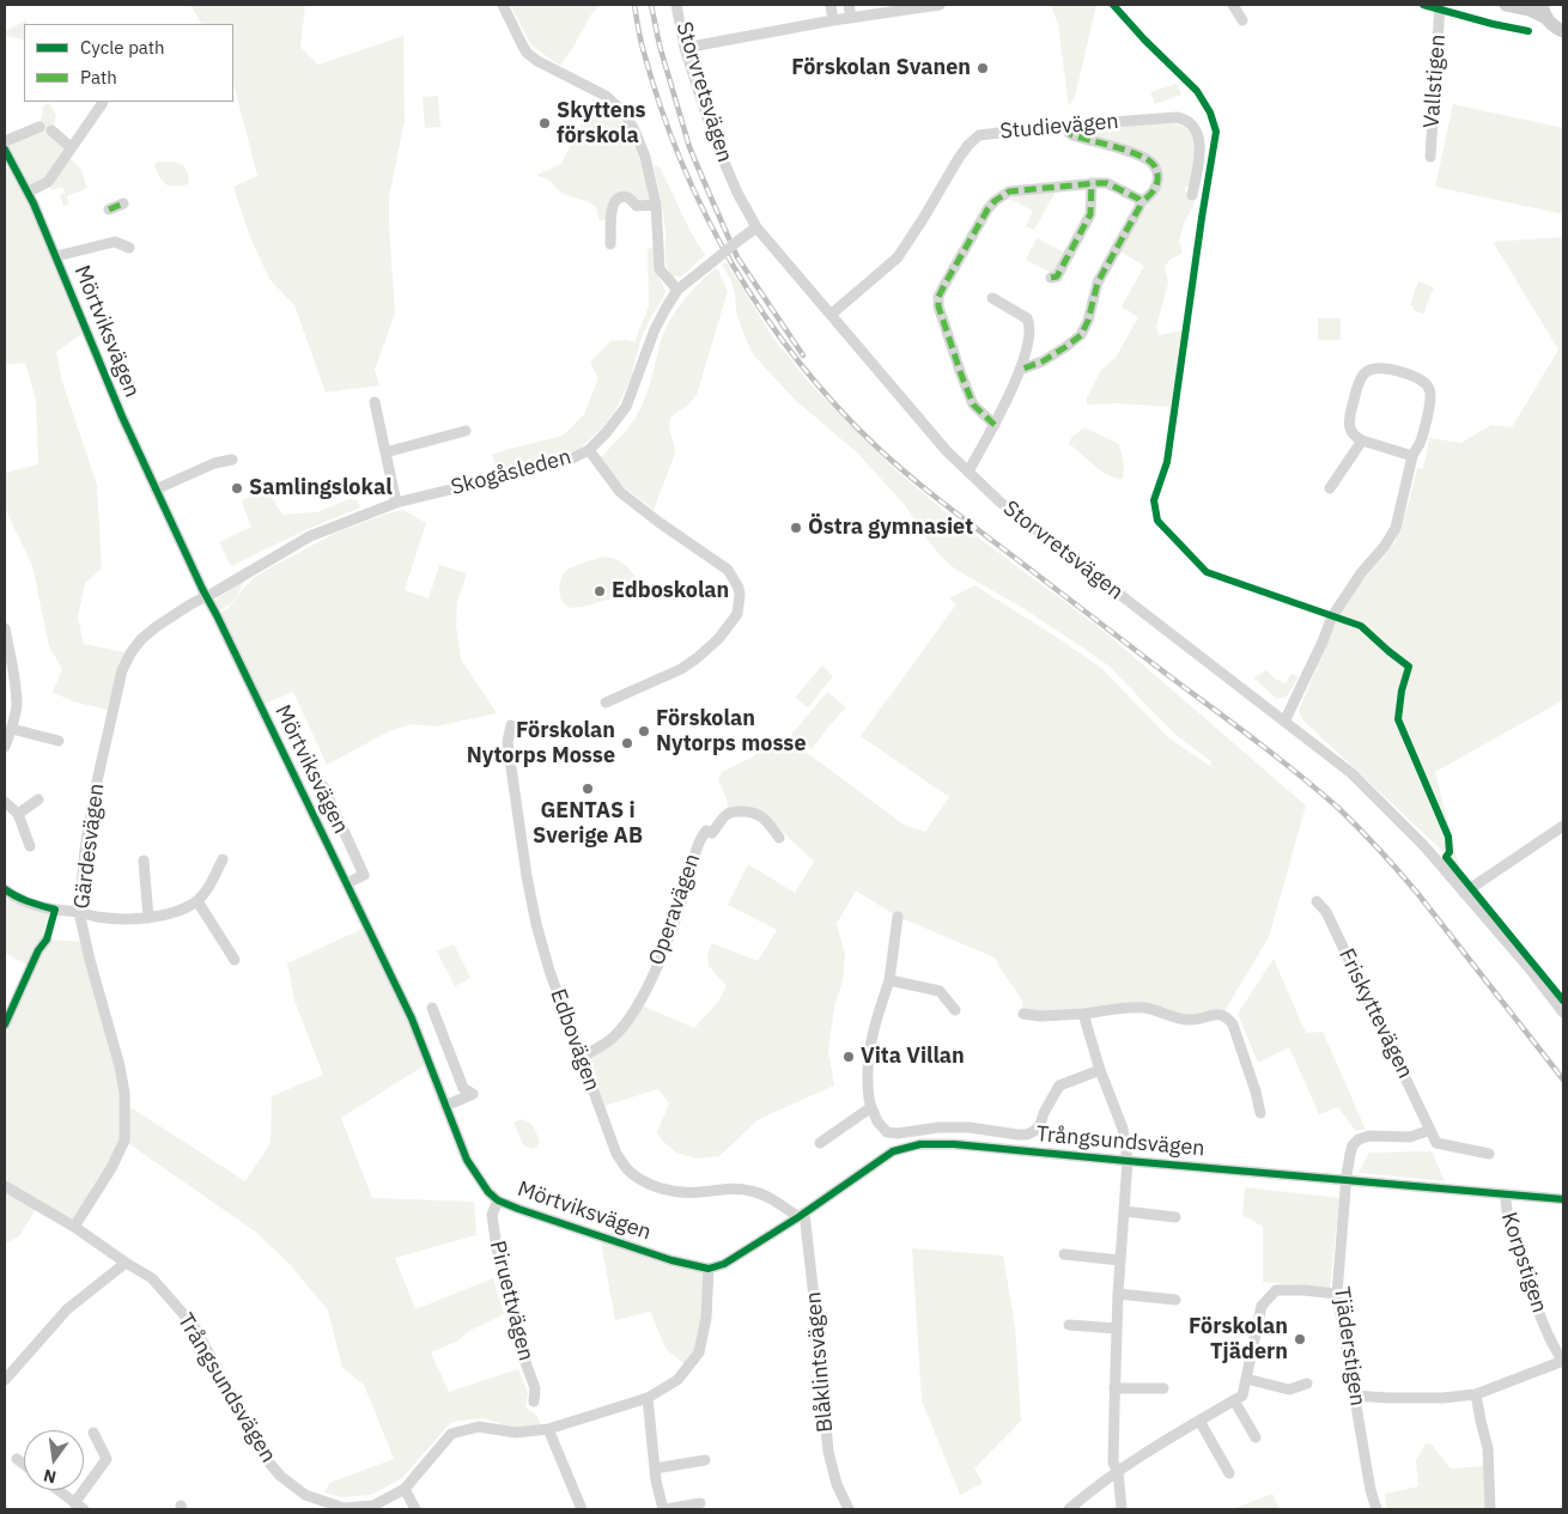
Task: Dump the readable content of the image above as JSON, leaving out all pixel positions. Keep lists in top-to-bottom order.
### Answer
{
  "streets": {
    "street": [
      "Vallstigen",
      "Storvretsvägen",
      "Studievägen",
      "Mörtviksvägen",
      "Skogåsleden",
      "Gärdesvägen",
      "Operavägen",
      "Friskyttevägen",
      "Edbovägen",
      "Trångsundsvägen",
      "Korpstigen",
      "Piruettvägen",
      "Tjäderstigen",
      "Blåklintsvägen"
    ]
  },
  "crossings": [
    ["Storvretsvägen", "Studievägen"],
    ["Storvretsvägen", "Skogåsleden"],
    ["Mörtviksvägen", "Skogåsleden"],
    ["Mörtviksvägen", "Gärdesvägen"],
    ["Mörtviksvägen", "Trångsundsvägen"],
    ["Mörtviksvägen", "Piruettvägen"],
    ["Skogåsleden", "Gärdesvägen"],
    ["Gärdesvägen", "Trångsundsvägen"],
    ["Operavägen", "Edbovägen"],
    ["Edbovägen", "Trångsundsvägen"],
    ["Edbovägen", "Blåklintsvägen"],
    ["Trångsundsvägen", "Korpstigen"],
    ["Trångsundsvägen", "Tjäderstigen"],
    ["Trångsundsvägen", "Blåklintsvägen"]
  ],
  "places": [
    "Förskolan Svanen",
    "Skyttens förskola",
    "Samlingslokal",
    "Östra gymnasiet",
    "Edboskolan",
    "Förskolan Nytorps mosse",
    "Förskolan Nytorps Mosse",
    "GENTAS i Sverige AB",
    "Vita Villan",
    "Förskolan Tjädern"
  ],
  "legend": ["Cycle path", "Path"],
  "north": "bottom"
}
